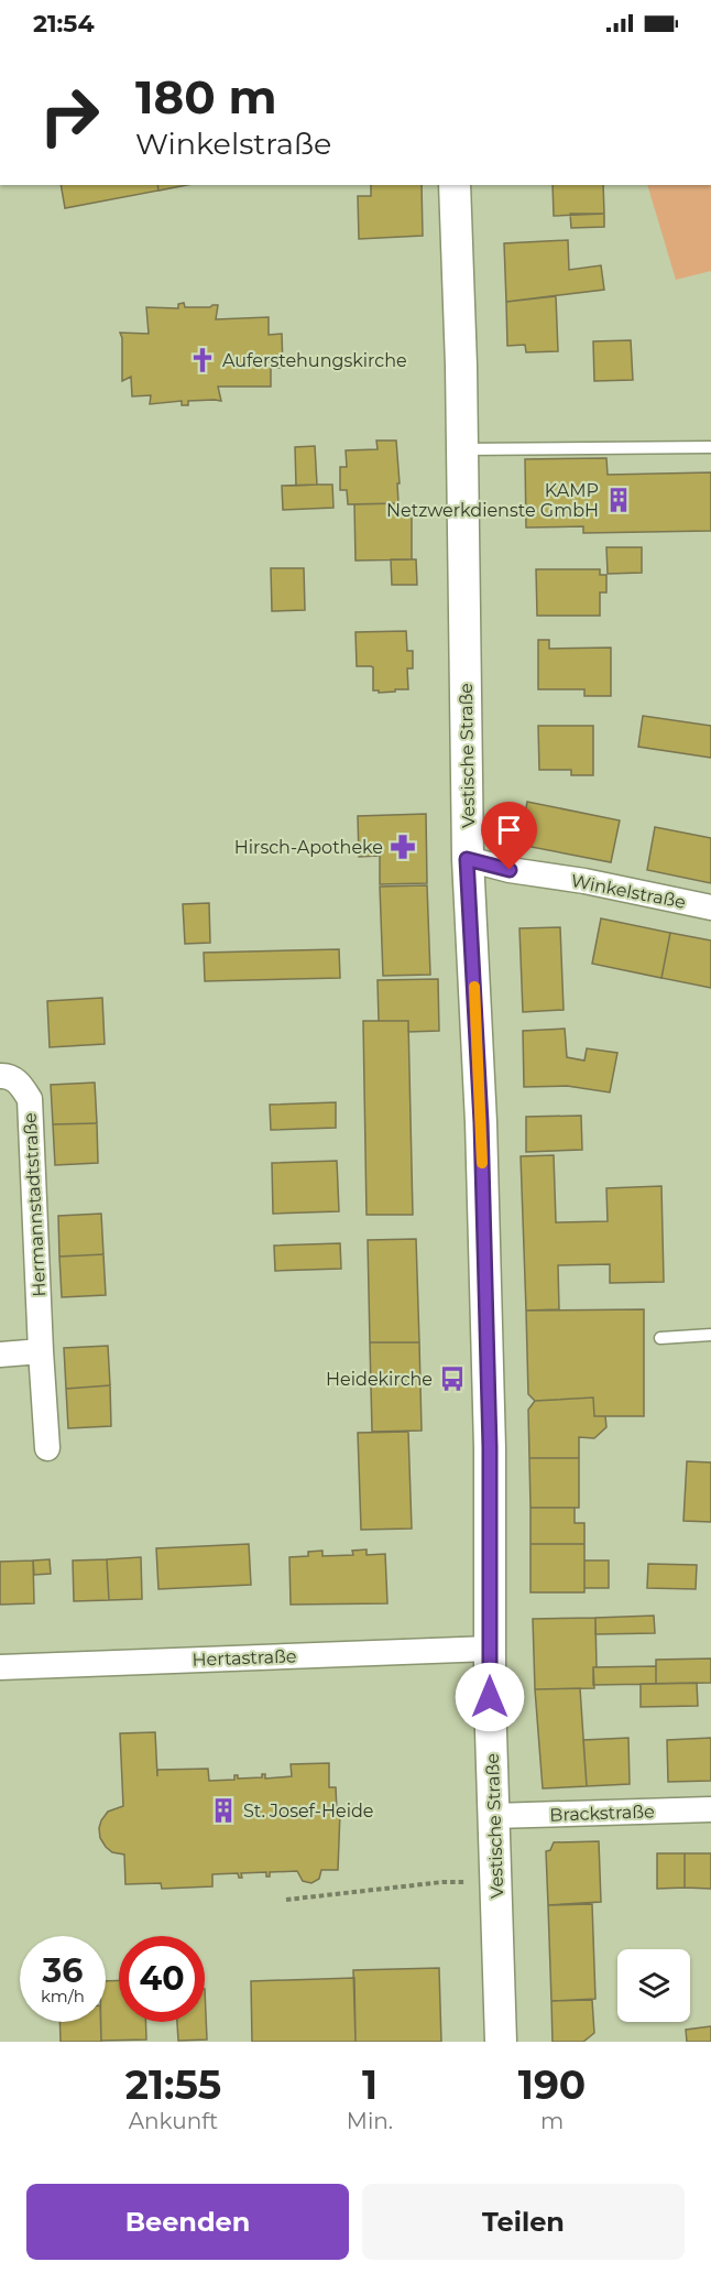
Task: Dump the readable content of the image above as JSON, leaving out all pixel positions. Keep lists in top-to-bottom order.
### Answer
{
  "streets": {
    "street": [
      "Vestische Straße",
      "Winkelstraße",
      "Hermannstadtstraße",
      "Hertastraße",
      "Brackstraße"
    ]
  },
  "crossings": [
    ["Vestische Straße", "Winkelstraße"],
    ["Vestische Straße", "Hertastraße"],
    ["Vestische Straße", "Brackstraße"]
  ],
  "places": {
    "church": ["Auferstehungskirche"],
    "building": ["KAMP Netzwerkdienste GmbH", "St. Josef-Heide"],
    "pharmacy": ["Hirsch-Apotheke"],
    "bus stop": ["Heidekirche"]
  },
  "page": {
    "status": "21:54",
    "turn": ["180 m", "Winkelstraße"],
    "speed": "36 km/h",
    "limit": "40",
    "eta": [
      "21:55",
      "Ankunft",
      "1",
      "Min.",
      "190",
      "m"
    ],
    "buttons": ["Beenden", "Teilen"]
  }
}
